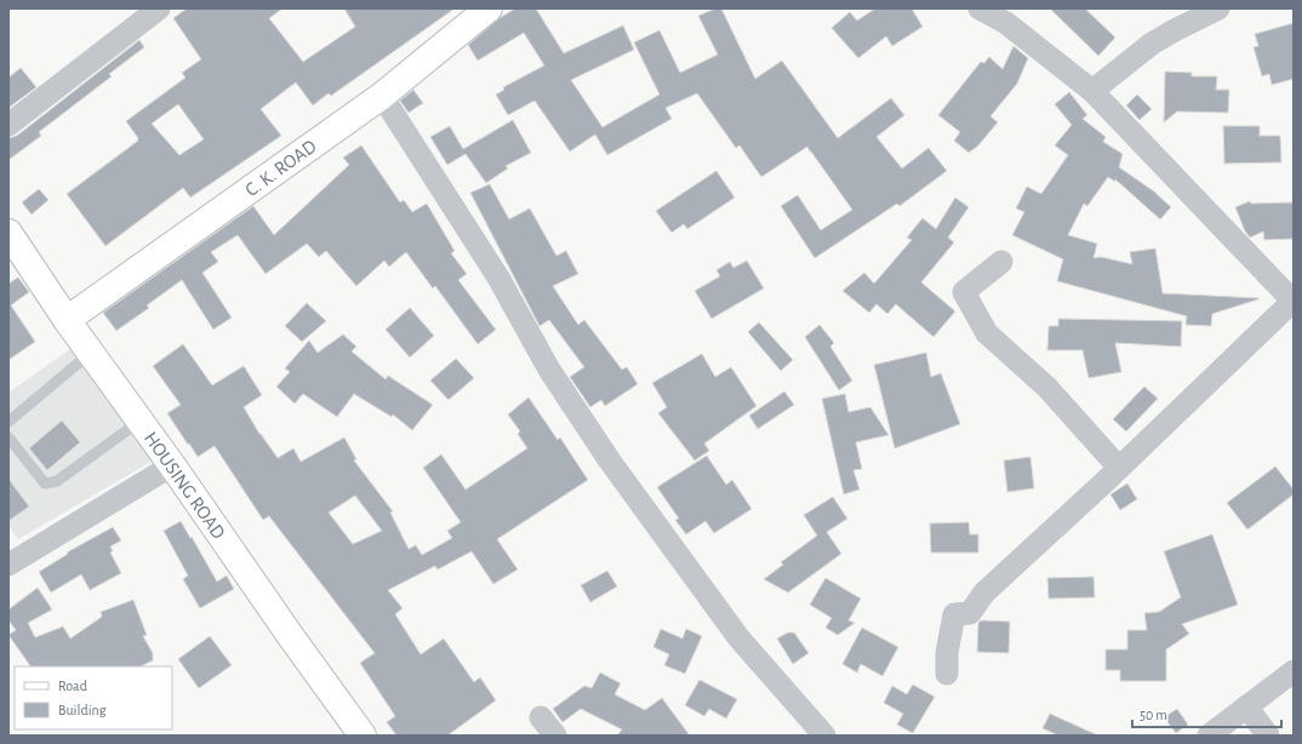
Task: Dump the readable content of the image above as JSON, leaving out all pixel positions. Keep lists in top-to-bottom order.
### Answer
{
  "streets": {
    "street": ["C. K. ROAD", "HOUSING ROAD"]
  },
  "crossings": [
    ["C. K. ROAD", "HOUSING ROAD"]
  ],
  "legend": ["Road", "Building"],
  "scale_bar": "50 m"
}
